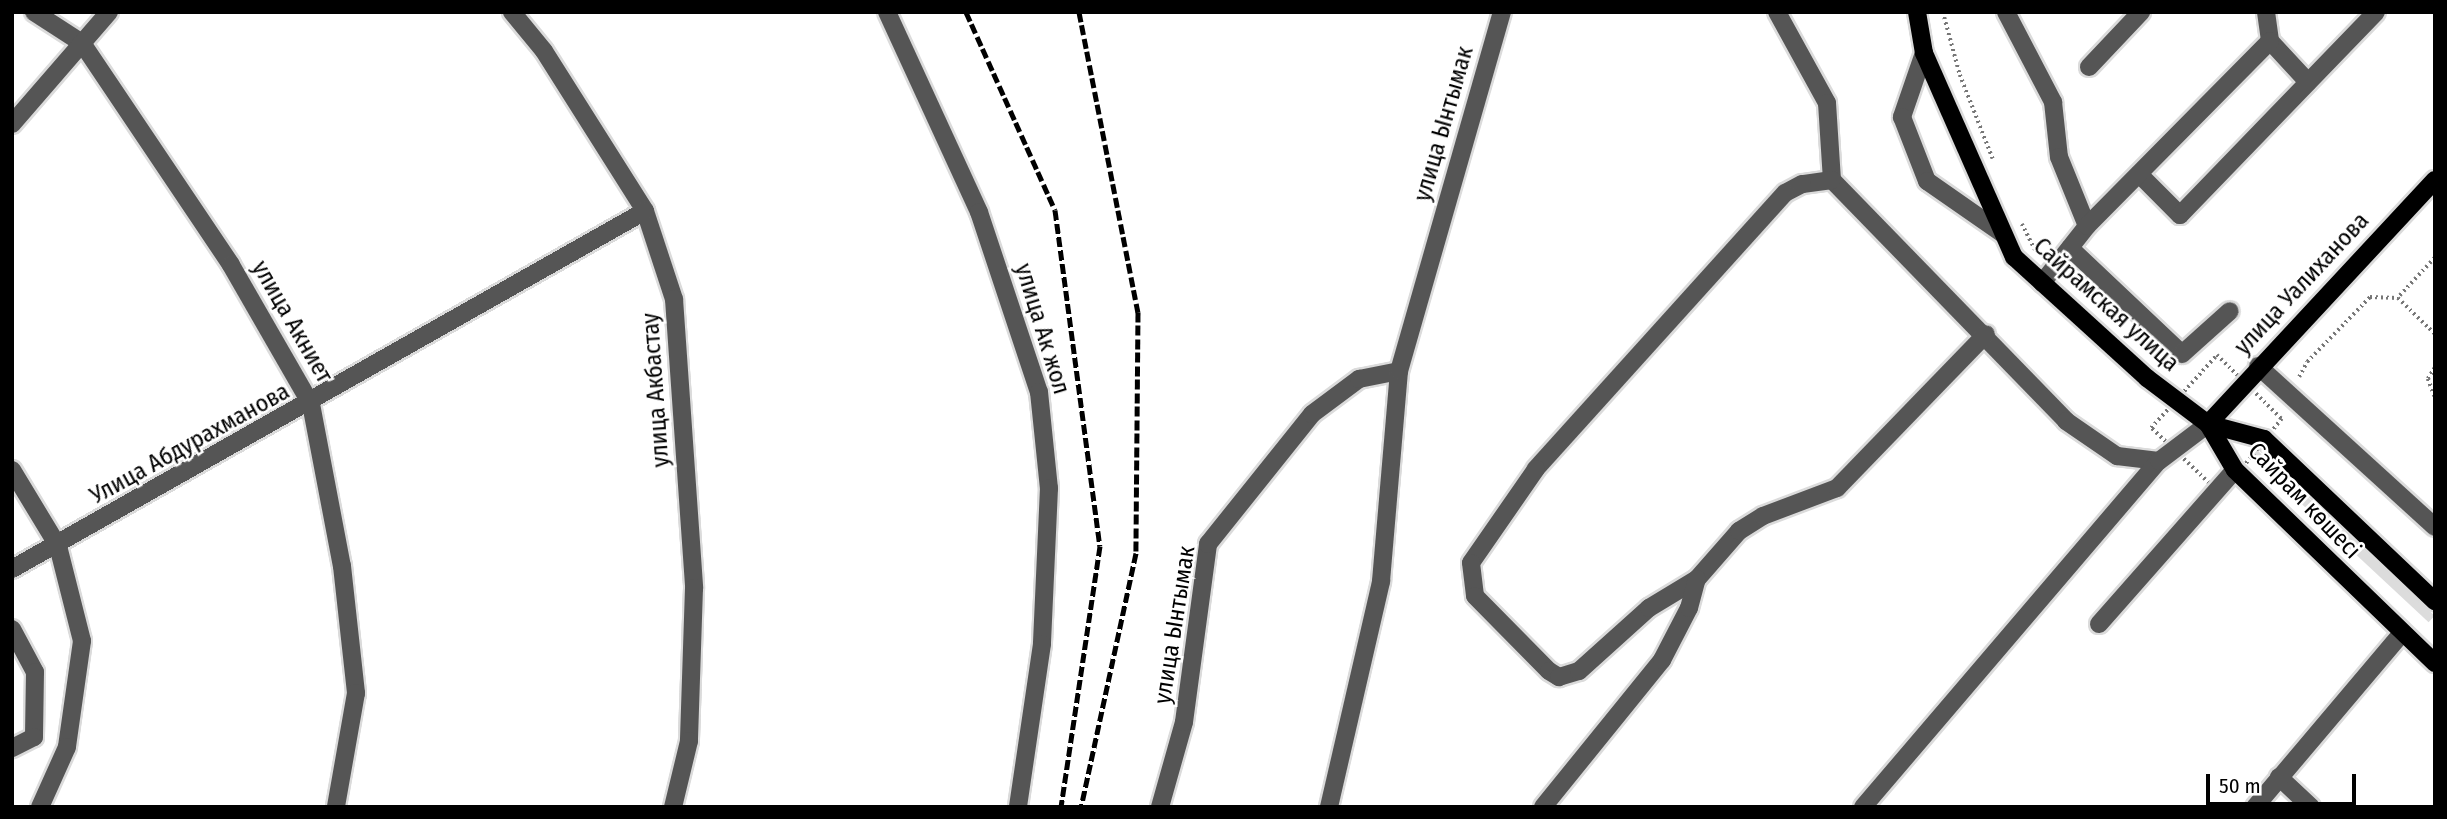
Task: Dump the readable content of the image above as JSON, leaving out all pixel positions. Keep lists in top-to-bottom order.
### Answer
{
  "streets": {
    "main road": ["улица Уалиханова", "Сайрамская улица", "Сайрам көшесі"],
    "street": [
      "улица Ынтымак",
      "улица Акниет",
      "улица Ак жол",
      "улица Акбастау",
      "Улица Абдурахманова"
    ]
  },
  "crossings": [
    ["улица Уалиханова", "Сайрамская улица"],
    ["улица Уалиханова", "Сайрам көшесі"],
    ["Сайрамская улица", "Сайрам көшесі"],
    ["улица Акниет", "Улица Абдурахманова"],
    ["улица Акбастау", "Улица Абдурахманова"]
  ],
  "scale_bar": "50 m"
}
